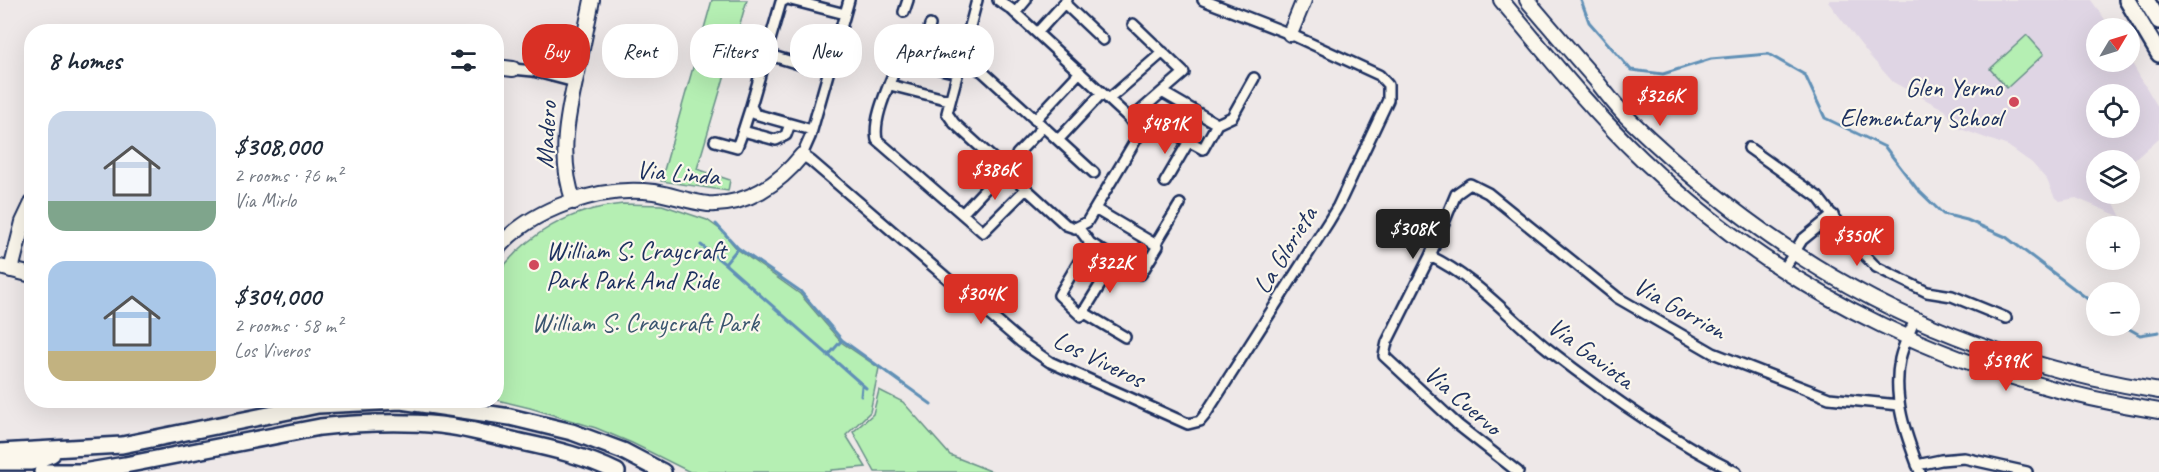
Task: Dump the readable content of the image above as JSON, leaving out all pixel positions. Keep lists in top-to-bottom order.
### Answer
{
  "streets": {
    "main road": ["Madero", "Via Linda"],
    "street": [
      "La Glorieta",
      "Via Gorrion",
      "Via Gaviota",
      "Los Viveros",
      "Via Cuervo"
    ]
  },
  "crossings": [
    ["Madero", "Via Linda"],
    ["Via Linda", "Los Viveros"],
    ["La Glorieta", "Los Viveros"],
    ["Via Gorrion", "Via Gaviota"],
    ["Via Gorrion", "Via Cuervo"],
    ["Via Gaviota", "Via Cuervo"]
  ],
  "parks": ["William S. Craycraft Park"],
  "places": ["Glen Yermo Elementary School", "William S. Craycraft Park Park And Ride"],
  "north": "top right",
  "page": {
    "map_buttons": ["+", "−"],
    "chip": [
      "Buy",
      "Rent",
      "Filters",
      "New",
      "Apartment"
    ],
    "heading": "8 homes",
    "price": [
      "$326K",
      "$481K",
      "$386K",
      "$308K",
      "$350K",
      "$322K",
      "$304K",
      "$599K"
    ],
    "list": [
      {
        "name": "$308,000",
        "note": "2 rooms · 76 m² · Via Mirlo"
      },
      {
        "name": "$304,000",
        "note": "2 rooms · 58 m² · Los Viveros"
      }
    ]
  }
}
